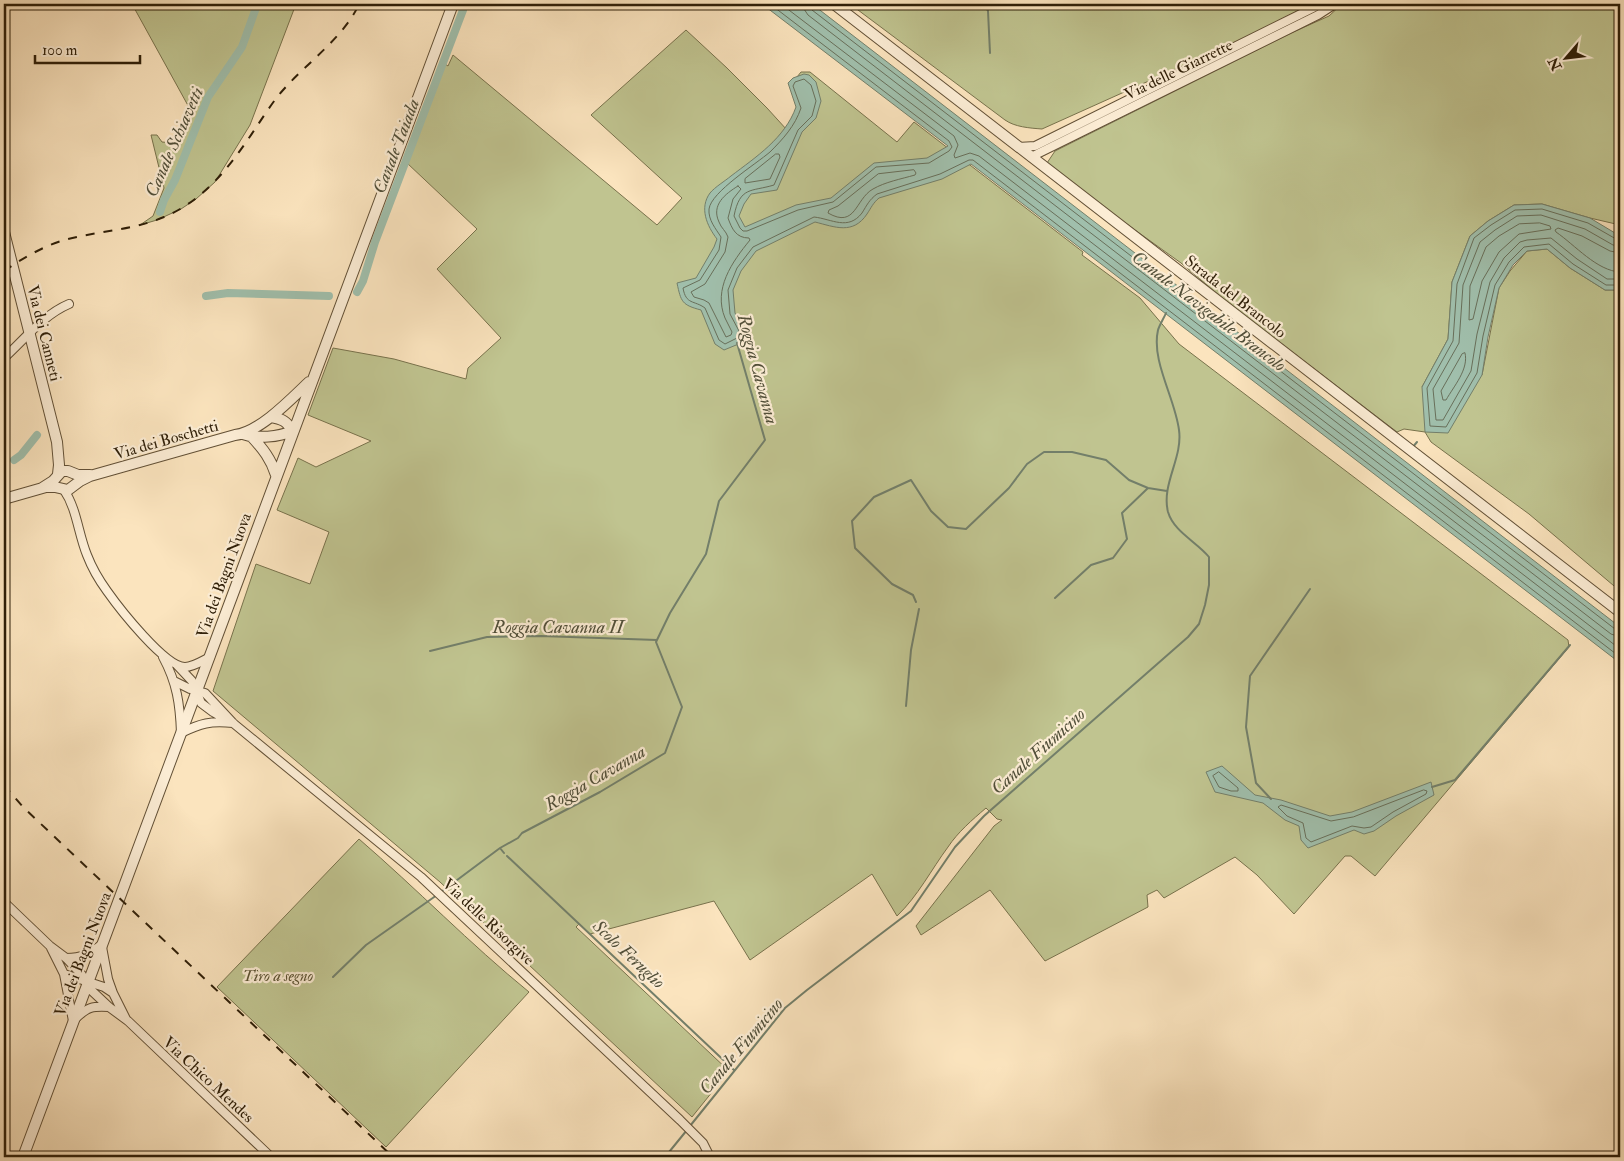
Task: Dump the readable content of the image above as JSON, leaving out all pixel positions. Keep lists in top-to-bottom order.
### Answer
{
  "streets": {
    "street": [
      "Via delle Giarrette",
      "Strada del Brancolo",
      "Via dei Canneti",
      "Via dei Boschetti",
      "Via dei Bagni Nuova",
      "Via delle Risorgive",
      "Via Chico Mendes"
    ]
  },
  "crossings": [
    ["Via delle Giarrette", "Strada del Brancolo"],
    ["Via dei Canneti", "Via dei Boschetti"],
    ["Via dei Canneti", "Via dei Bagni Nuova"],
    ["Via dei Canneti", "Via delle Risorgive"],
    ["Via dei Boschetti", "Via dei Bagni Nuova"],
    ["Via dei Bagni Nuova", "Via delle Risorgive"],
    ["Via dei Bagni Nuova", "Via Chico Mendes"]
  ],
  "water": [
    "Canale Schiavetti",
    "Canale Taiada",
    "Canale Navigabile Brancolo",
    "Roggia Cavanna",
    "Roggia Cavanna II",
    "Canale Fiumicino",
    "Scolo Feruglio"
  ],
  "parks": ["Tiro a segno"],
  "scale_bar": "100 m",
  "north": "bottom left"
}
